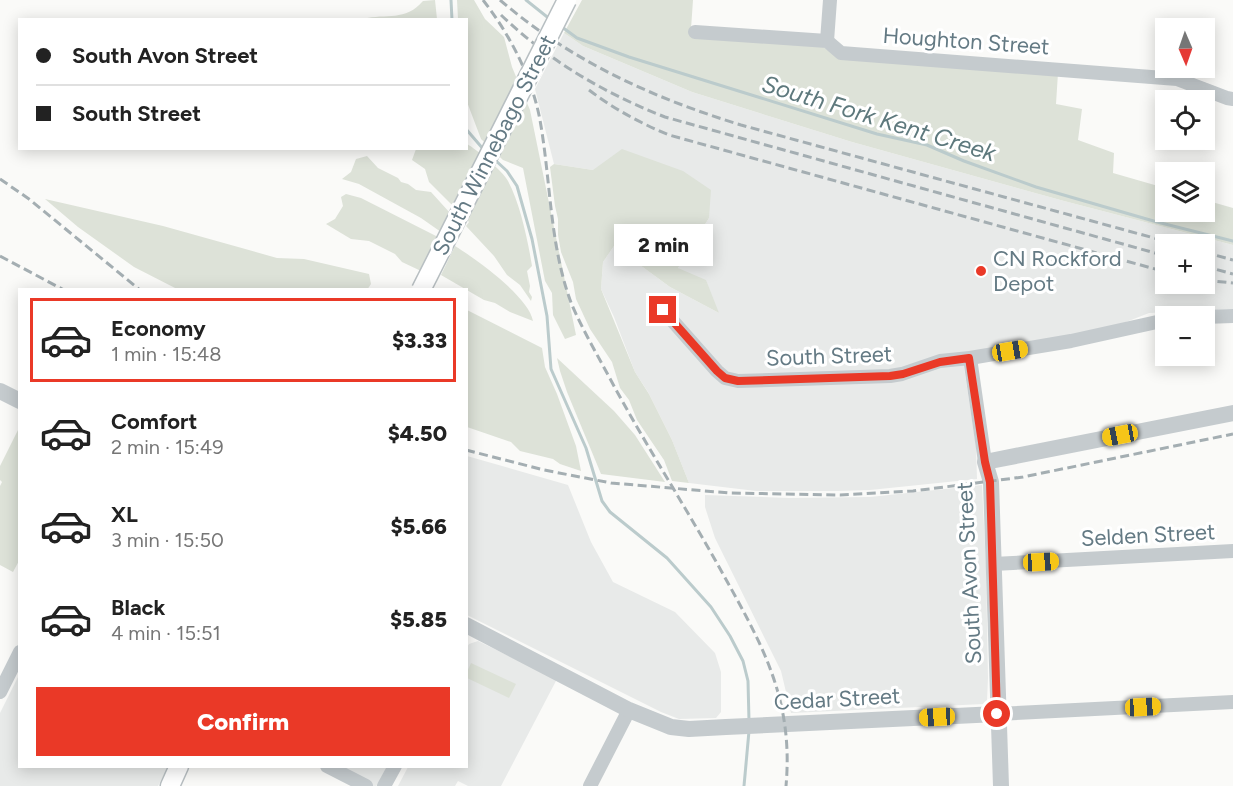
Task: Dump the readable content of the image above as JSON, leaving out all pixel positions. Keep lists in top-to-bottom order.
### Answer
{
  "streets": {
    "main road": ["South Winnebago Street"],
    "street": [
      "Houghton Street",
      "South Street",
      "Selden Street",
      "South Avon Street",
      "Cedar Street"
    ]
  },
  "crossings": [
    ["South Street", "South Avon Street"],
    ["Selden Street", "South Avon Street"],
    ["South Avon Street", "Cedar Street"]
  ],
  "water": ["South Fork Kent Creek"],
  "places": ["CN Rockford Depot"],
  "north": "bottom",
  "page": {
    "map_buttons": ["+", "−"],
    "banner": ["South Avon Street", "South Street"],
    "bubble": "2 min",
    "list": [
      {
        "name": "Economy",
        "note": "1 min · 15:48",
        "value": "$3.33"
      },
      {
        "name": "Comfort",
        "note": "2 min · 15:49",
        "value": "$4.50"
      },
      {
        "name": "XL",
        "note": "3 min · 15:50",
        "value": "$5.66"
      },
      {
        "name": "Black",
        "note": "4 min · 15:51",
        "value": "$5.85"
      }
    ],
    "buttons": "Confirm"
  }
}
